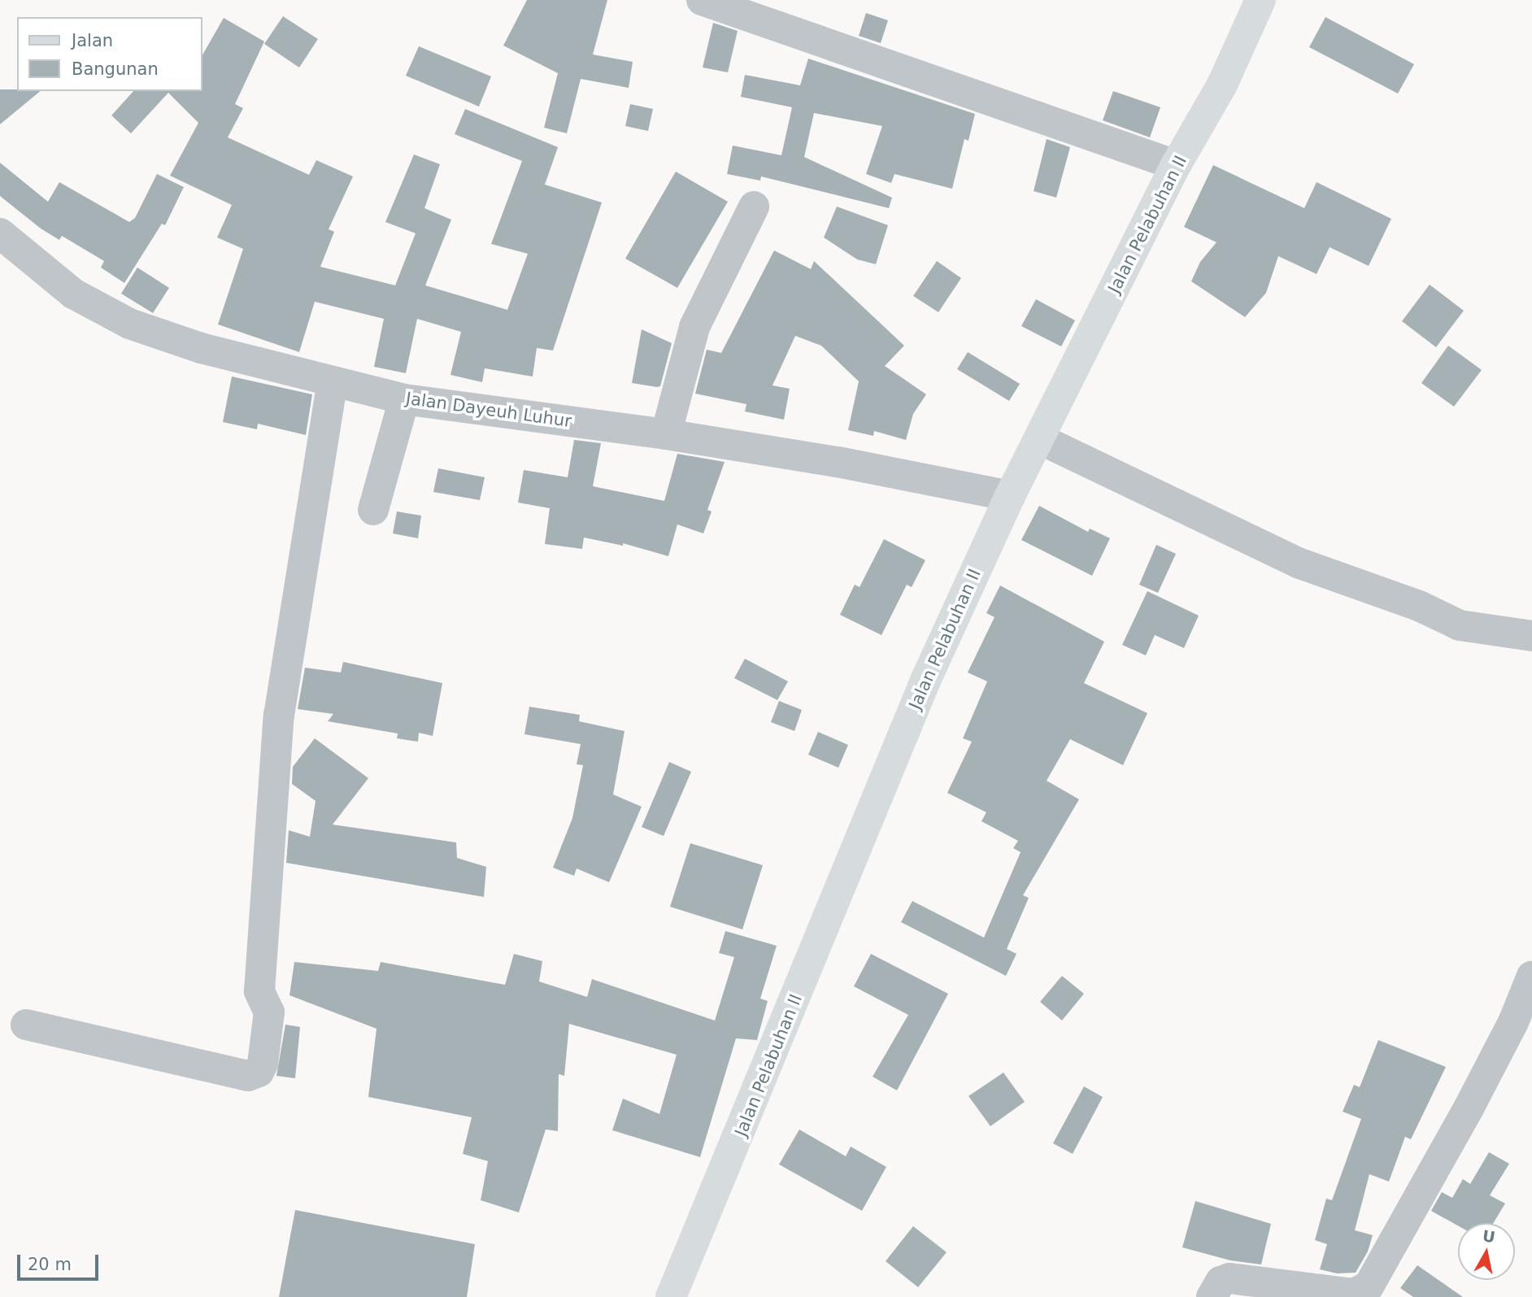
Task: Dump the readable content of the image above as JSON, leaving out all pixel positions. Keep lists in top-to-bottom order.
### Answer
{
  "streets": {
    "main road": ["Jalan Pelabuhan II"],
    "street": ["Jalan Dayeuh Luhur"]
  },
  "crossings": [
    ["Jalan Pelabuhan II", "Jalan Dayeuh Luhur"]
  ],
  "legend": ["Jalan", "Bangunan"],
  "scale_bar": "20 m",
  "north": "top"
}
